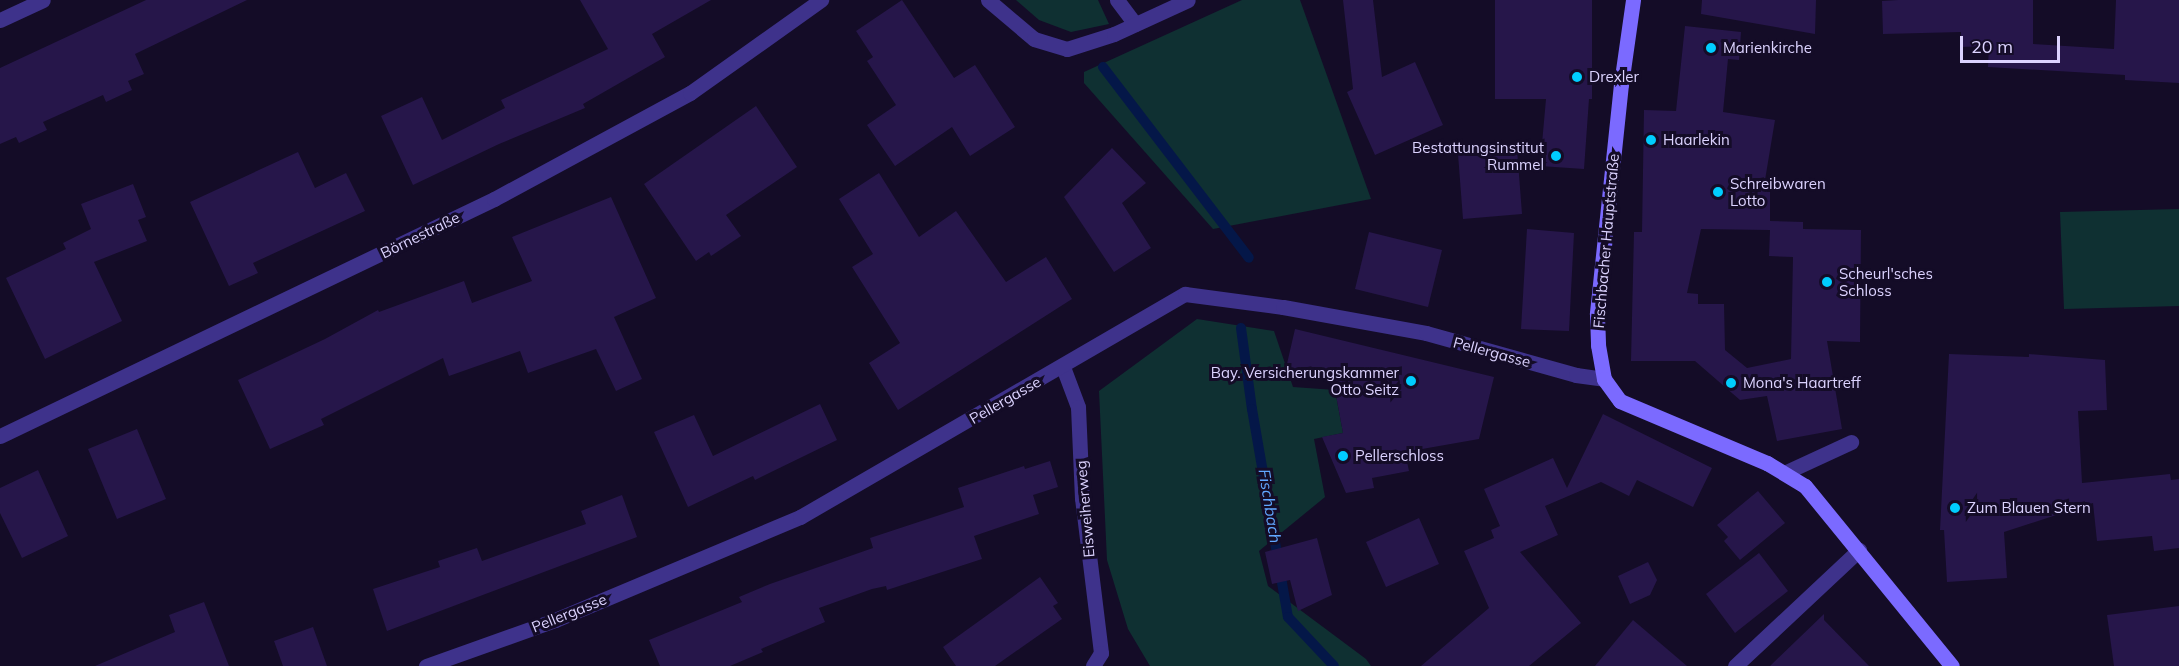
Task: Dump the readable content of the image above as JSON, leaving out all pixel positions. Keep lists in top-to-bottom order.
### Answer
{
  "streets": {
    "main road": ["Fischbacher Hauptstraße"],
    "street": ["Börnestraße", "Pellergasse", "Eisweiherweg"]
  },
  "crossings": [
    ["Fischbacher Hauptstraße", "Pellergasse"],
    ["Pellergasse", "Eisweiherweg"]
  ],
  "water": ["Fischbach"],
  "places": [
    "Marienkirche",
    "Drexler",
    "Haarlekin",
    "Bestattungsinstitut Rummel",
    "Schreibwaren Lotto",
    "Scheurl'sches Schloss",
    "Bay. Versicherungskammer Otto Seitz",
    "Mona's Haartreff",
    "Pellerschloss",
    "Zum Blauen Stern"
  ],
  "scale_bar": "20 m"
}
